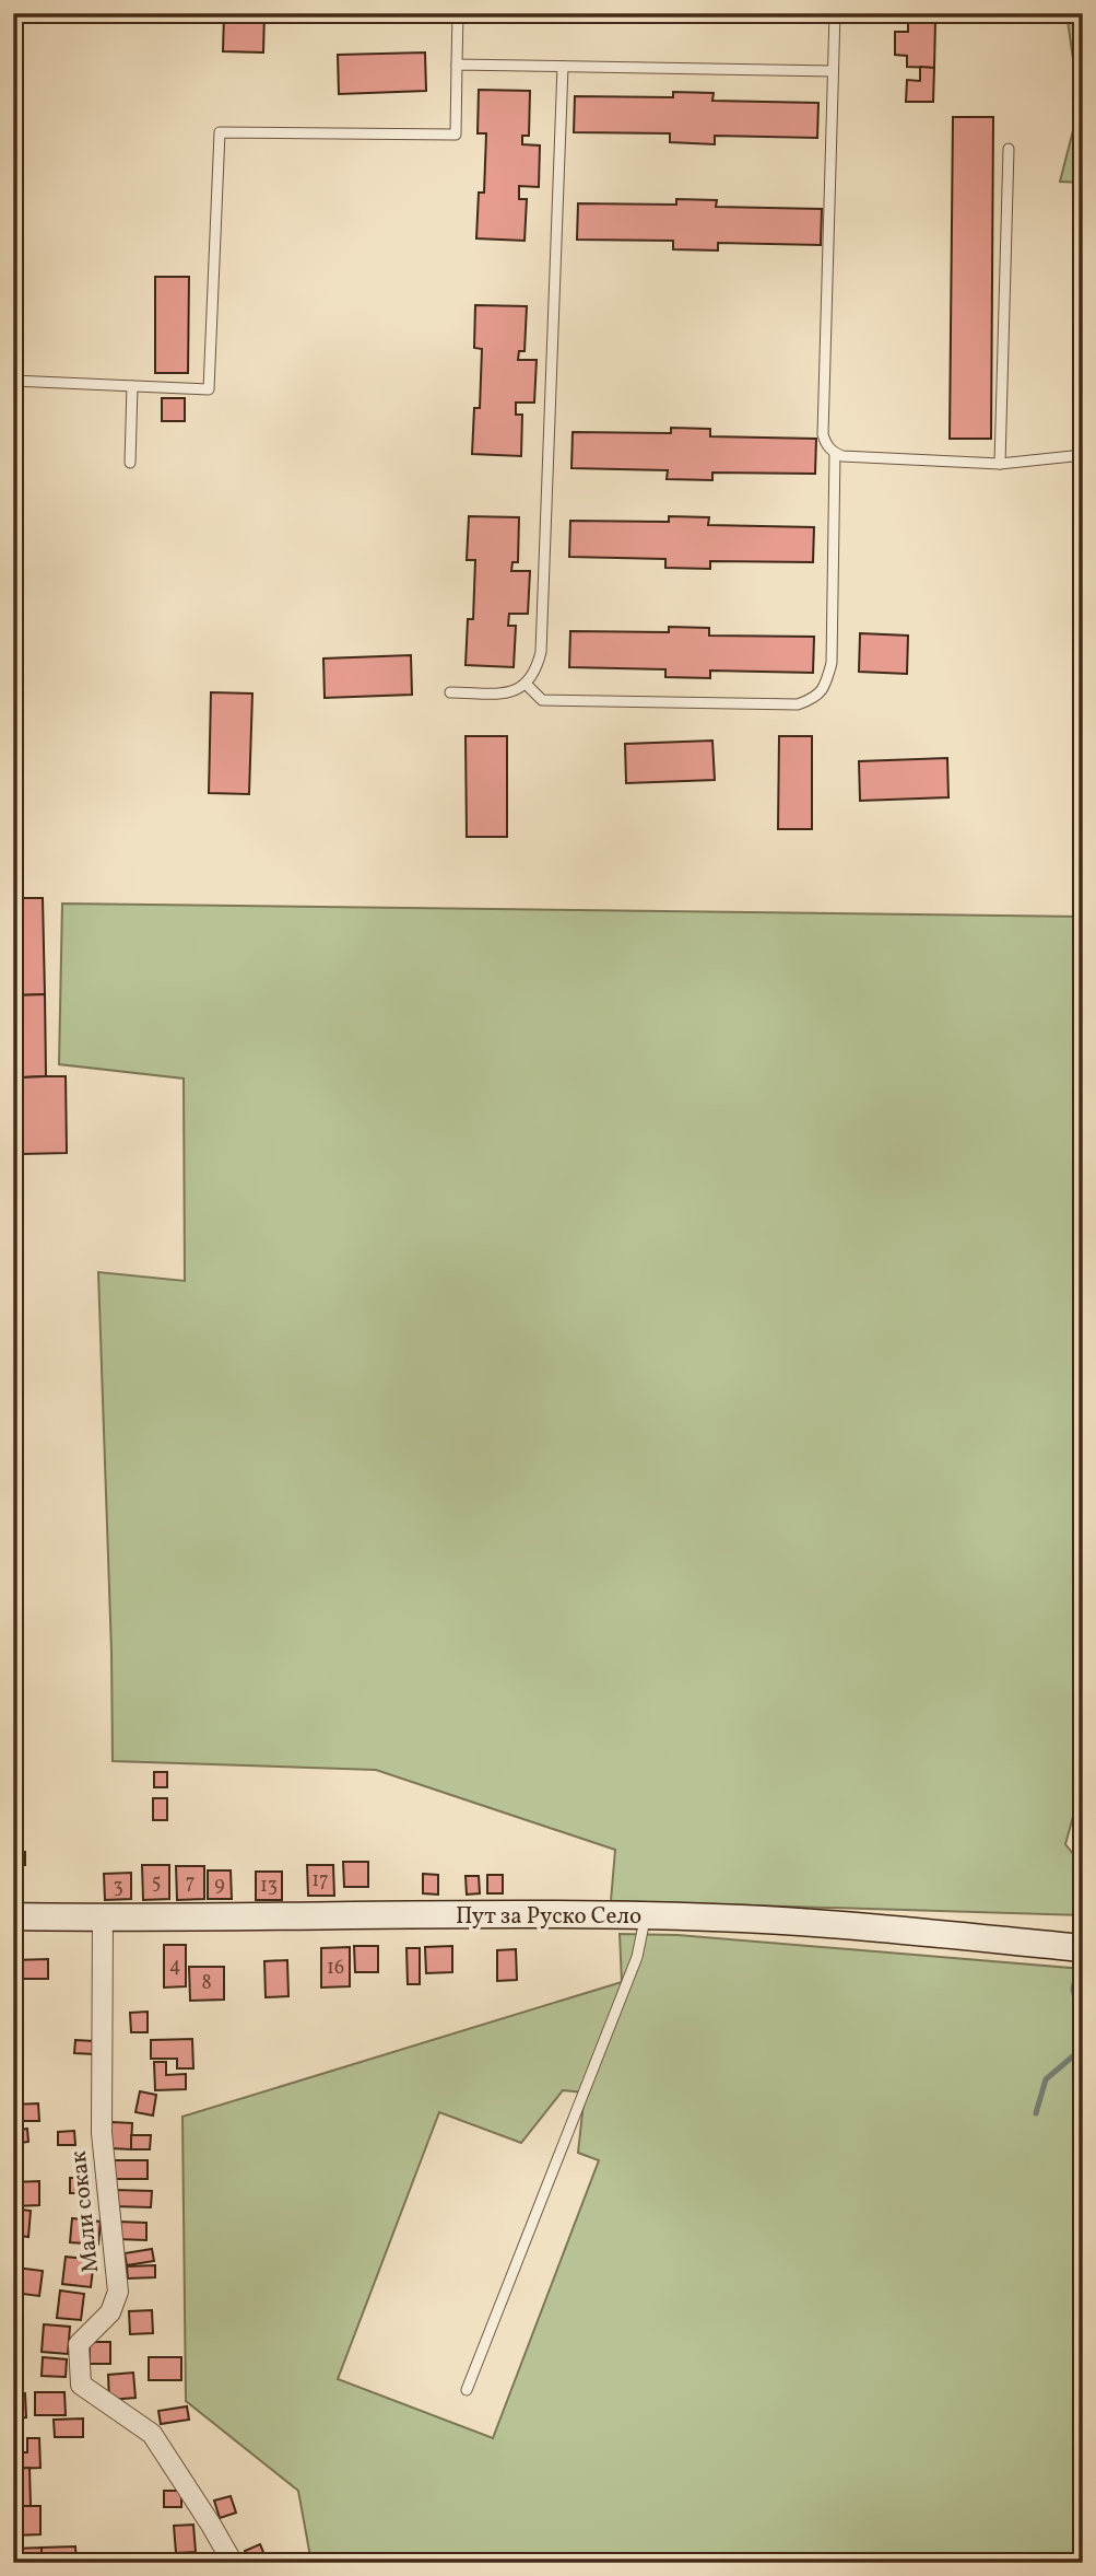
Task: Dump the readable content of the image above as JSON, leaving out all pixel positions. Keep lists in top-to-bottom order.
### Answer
{
  "streets": {
    "main road": ["Пут за Руско Село"],
    "street": ["Мали сокак"]
  },
  "crossings": [
    ["Пут за Руско Село", "Мали сокак"]
  ],
  "house_numbers": [
    "17",
    "5",
    "7",
    "9",
    "13",
    "3",
    "4",
    "16",
    "8"
  ]
}
